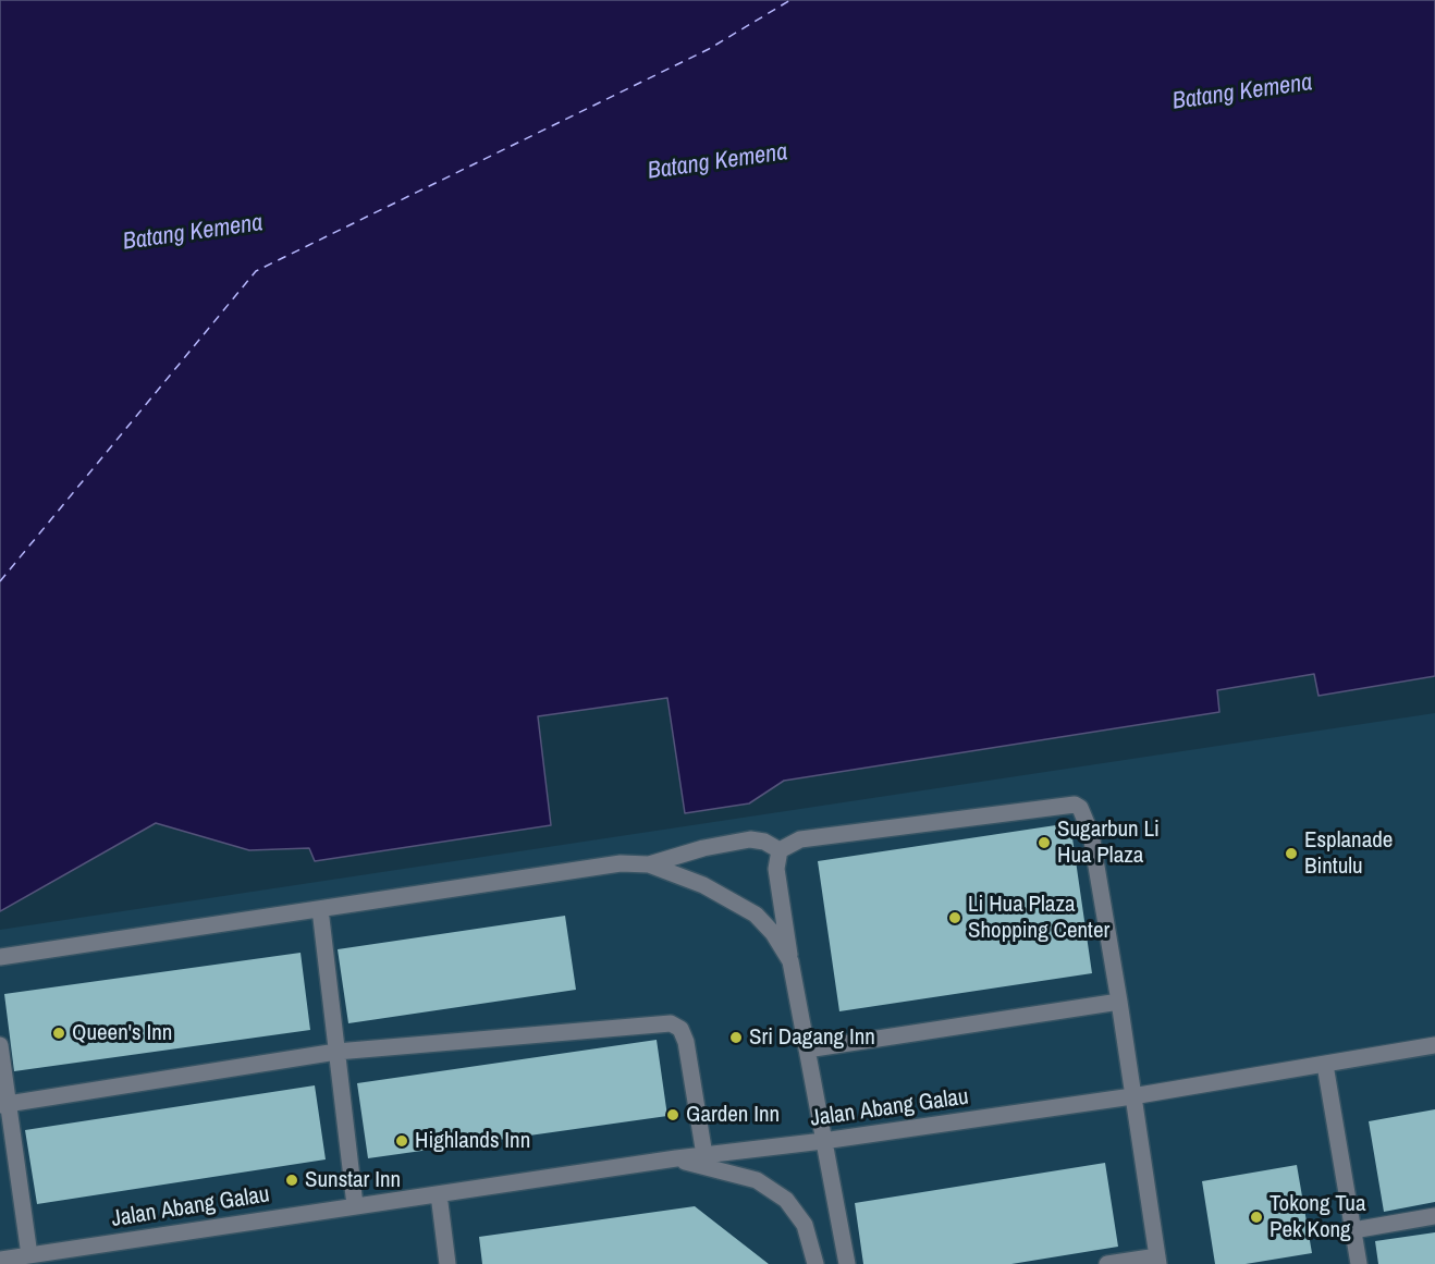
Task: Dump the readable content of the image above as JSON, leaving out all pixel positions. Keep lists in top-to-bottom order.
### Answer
{
  "streets": {
    "street": ["Jalan Abang Galau"]
  },
  "water": ["Batang Kemena"],
  "places": [
    "Sugarbun Li Hua Plaza",
    "Esplanade Bintulu",
    "Li Hua Plaza Shopping Center",
    "Queen's Inn",
    "Sri Dagang Inn",
    "Garden Inn",
    "Highlands Inn",
    "Sunstar Inn",
    "Tokong Tua Pek Kong"
  ]
}
